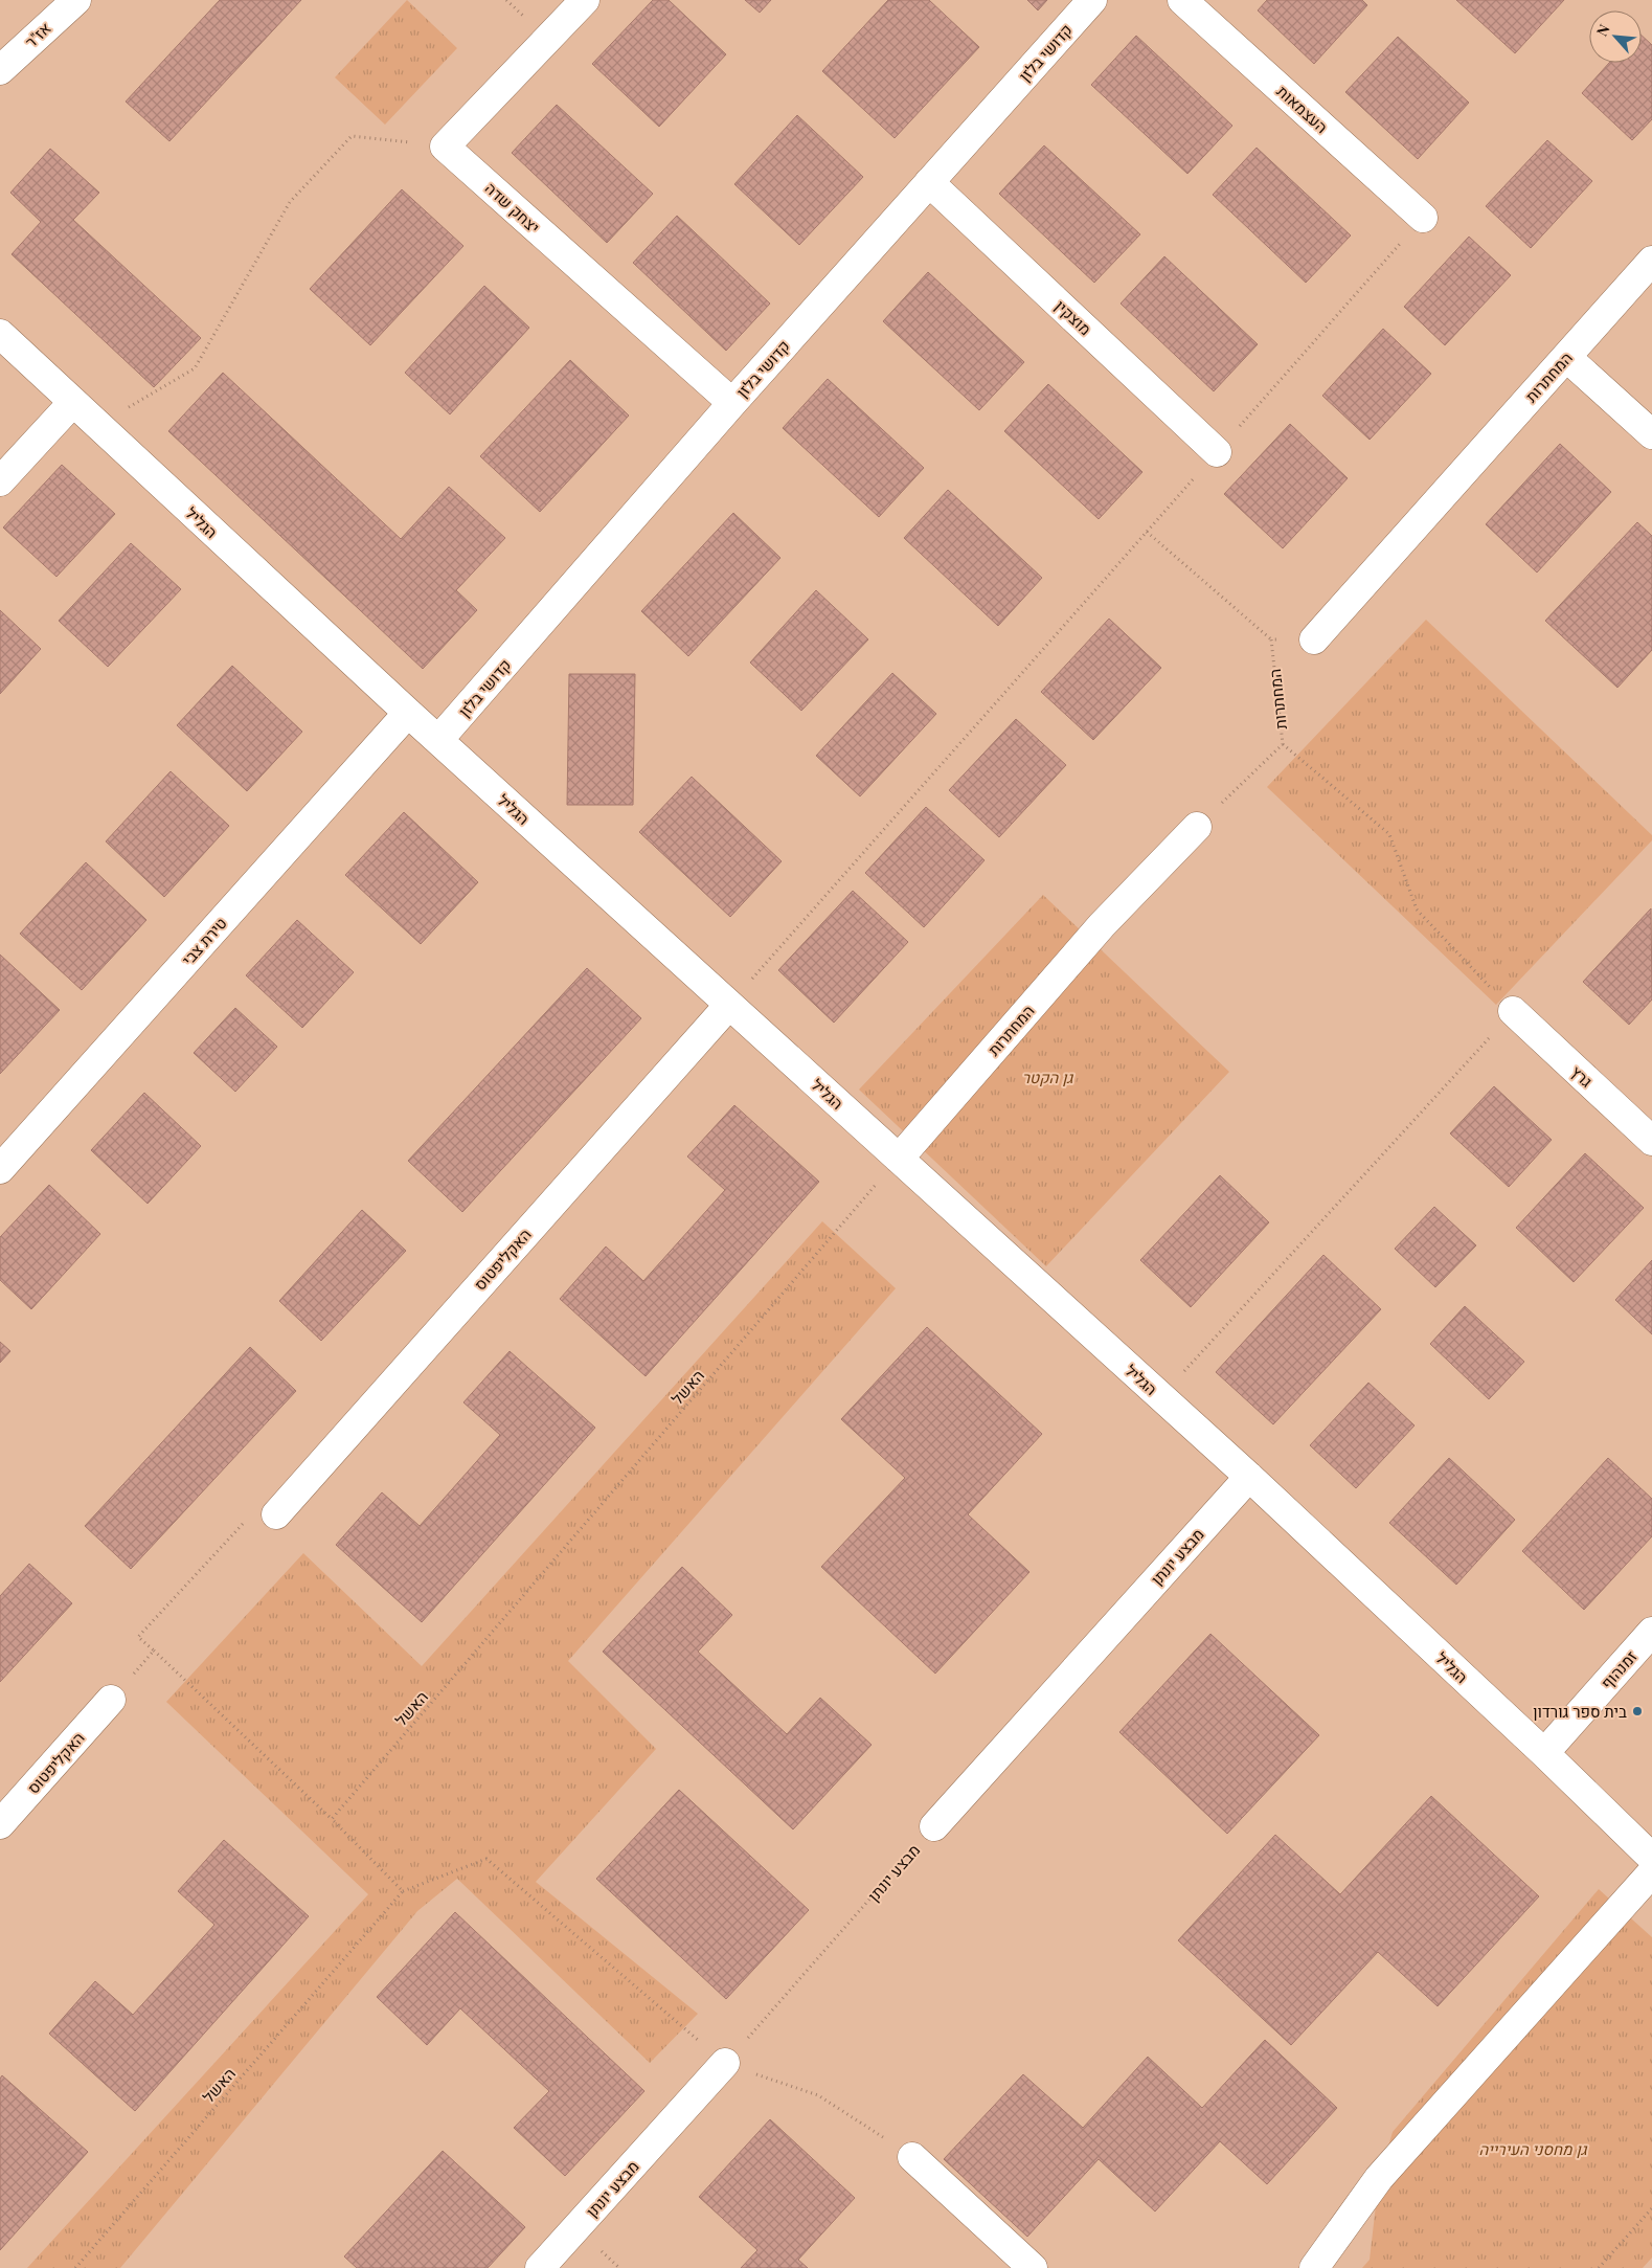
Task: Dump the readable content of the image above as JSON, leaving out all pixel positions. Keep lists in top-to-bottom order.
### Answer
{
  "streets": {
    "street": [
      "אז\"ר",
      "קדושי בלזן",
      "העצמאות",
      "יצחק שדה",
      "מוצקין",
      "המחתרות",
      "הגליל",
      "טירת צבי",
      "גרץ",
      "האקליפטוס",
      "מבצע יונתן",
      "זמנהוף"
    ],
    "path": ["האשל"]
  },
  "crossings": [
    ["קדושי בלזן", "יצחק שדה"],
    ["קדושי בלזן", "מוצקין"],
    ["קדושי בלזן", "הגליל"],
    ["המחתרות", "הגליל"],
    ["המחתרות", "האשל"],
    ["הגליל", "טירת צבי"],
    ["הגליל", "האקליפטוס"],
    ["הגליל", "האשל"],
    ["הגליל", "מבצע יונתן"],
    ["הגליל", "זמנהוף"]
  ],
  "parks": ["גן הקטר", "גן מחסני העירייה"],
  "places": ["בית ספר גורדון"],
  "north": "top left"
}
